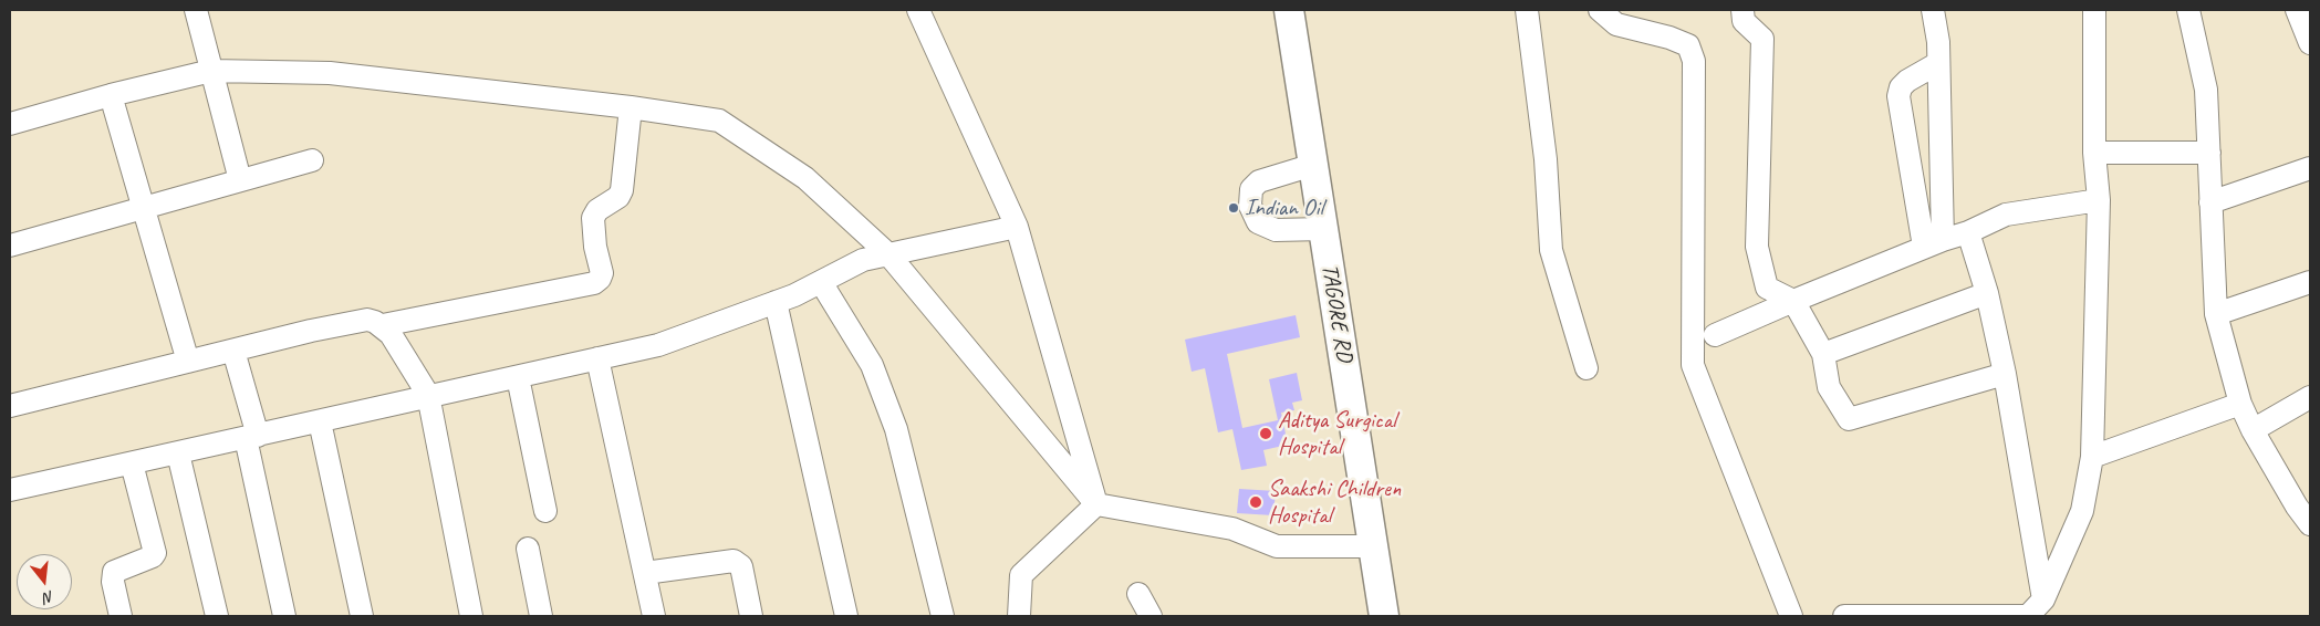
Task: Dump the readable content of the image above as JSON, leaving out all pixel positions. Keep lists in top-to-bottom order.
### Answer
{
  "streets": {
    "main road": ["TAGORE RD"]
  },
  "places": ["Indian Oil", "Aditya Surgical Hospital", "Saakshi Children Hospital"],
  "north": "bottom"
}
